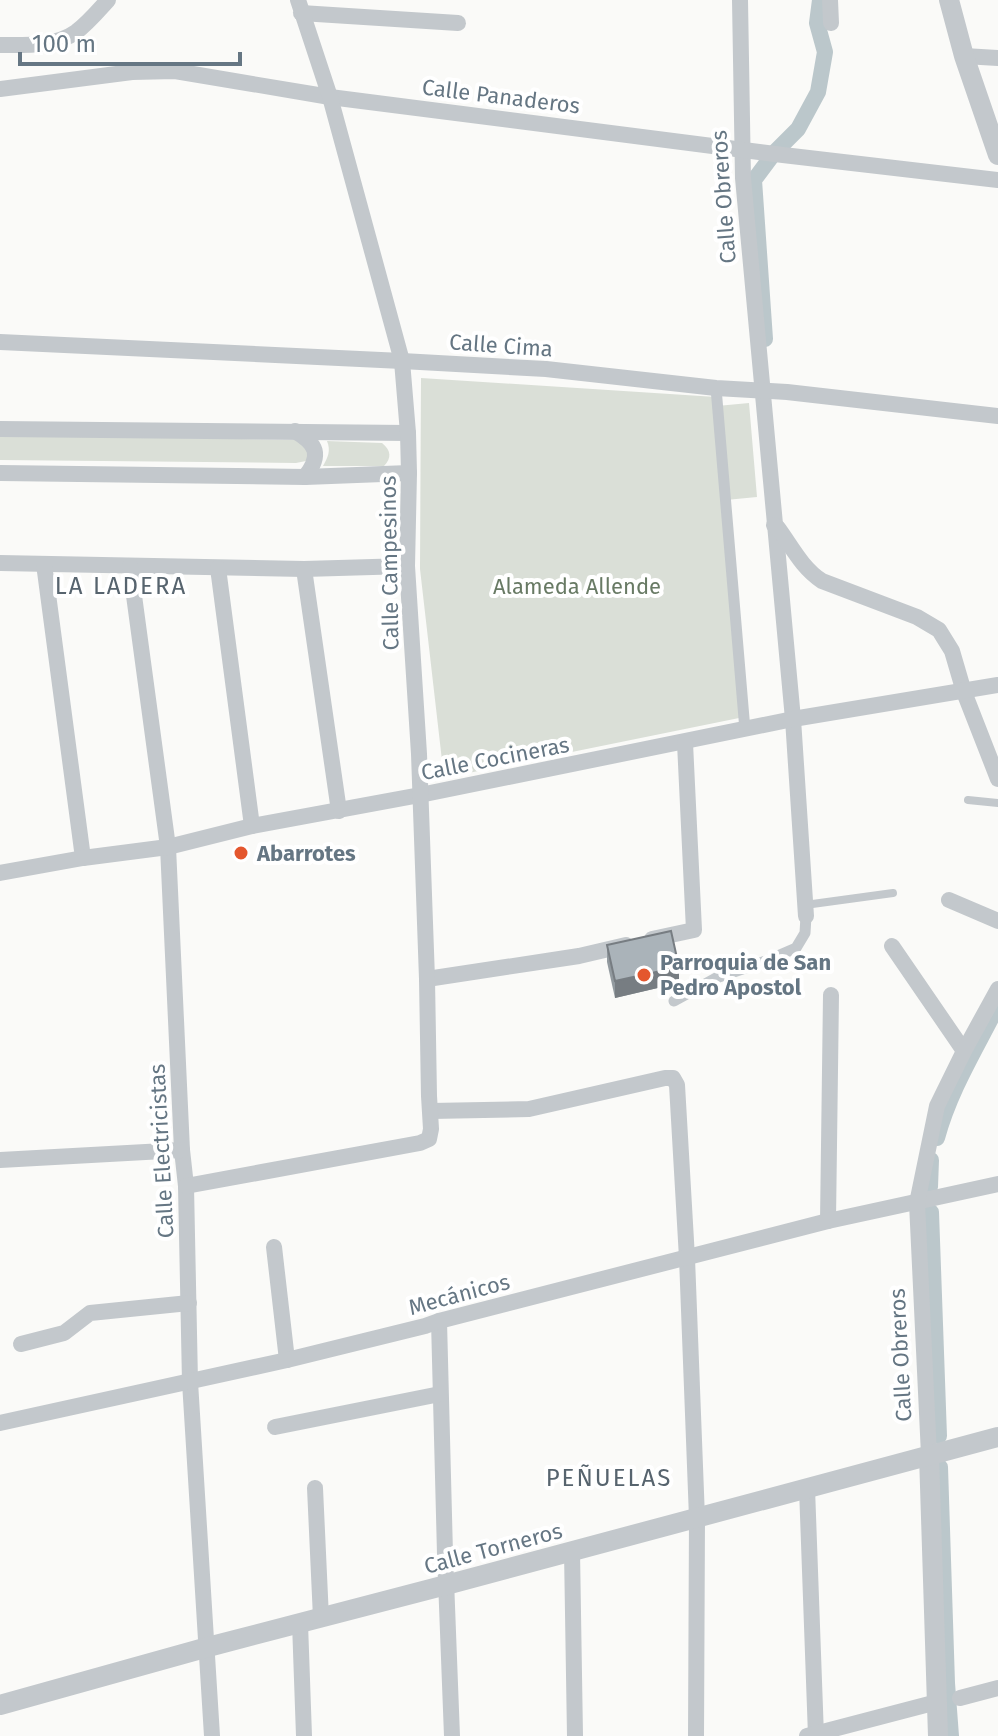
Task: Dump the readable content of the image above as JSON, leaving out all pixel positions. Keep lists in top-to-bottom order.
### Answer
{
  "streets": {
    "street": [
      "Calle Panaderos",
      "Calle Obreros",
      "Calle Cima",
      "Calle Campesinos",
      "Calle Cocineras",
      "Calle Electricistas",
      "Mecánicos",
      "Calle Torneros"
    ]
  },
  "crossings": [
    ["Calle Panaderos", "Calle Obreros"],
    ["Calle Panaderos", "Calle Campesinos"],
    ["Calle Obreros", "Calle Cima"],
    ["Calle Obreros", "Calle Cocineras"],
    ["Calle Obreros", "Mecánicos"],
    ["Calle Obreros", "Calle Torneros"],
    ["Calle Cima", "Calle Campesinos"],
    ["Calle Campesinos", "Calle Cocineras"],
    ["Calle Campesinos", "Calle Electricistas"],
    ["Calle Cocineras", "Calle Electricistas"],
    ["Calle Electricistas", "Mecánicos"],
    ["Calle Electricistas", "Calle Torneros"]
  ],
  "districts": ["LA LADERA", "PEÑUELAS"],
  "parks": ["Alameda Allende"],
  "places": ["Abarrotes", "Parroquia de San Pedro Apostol"],
  "scale_bar": "100 m"
}
